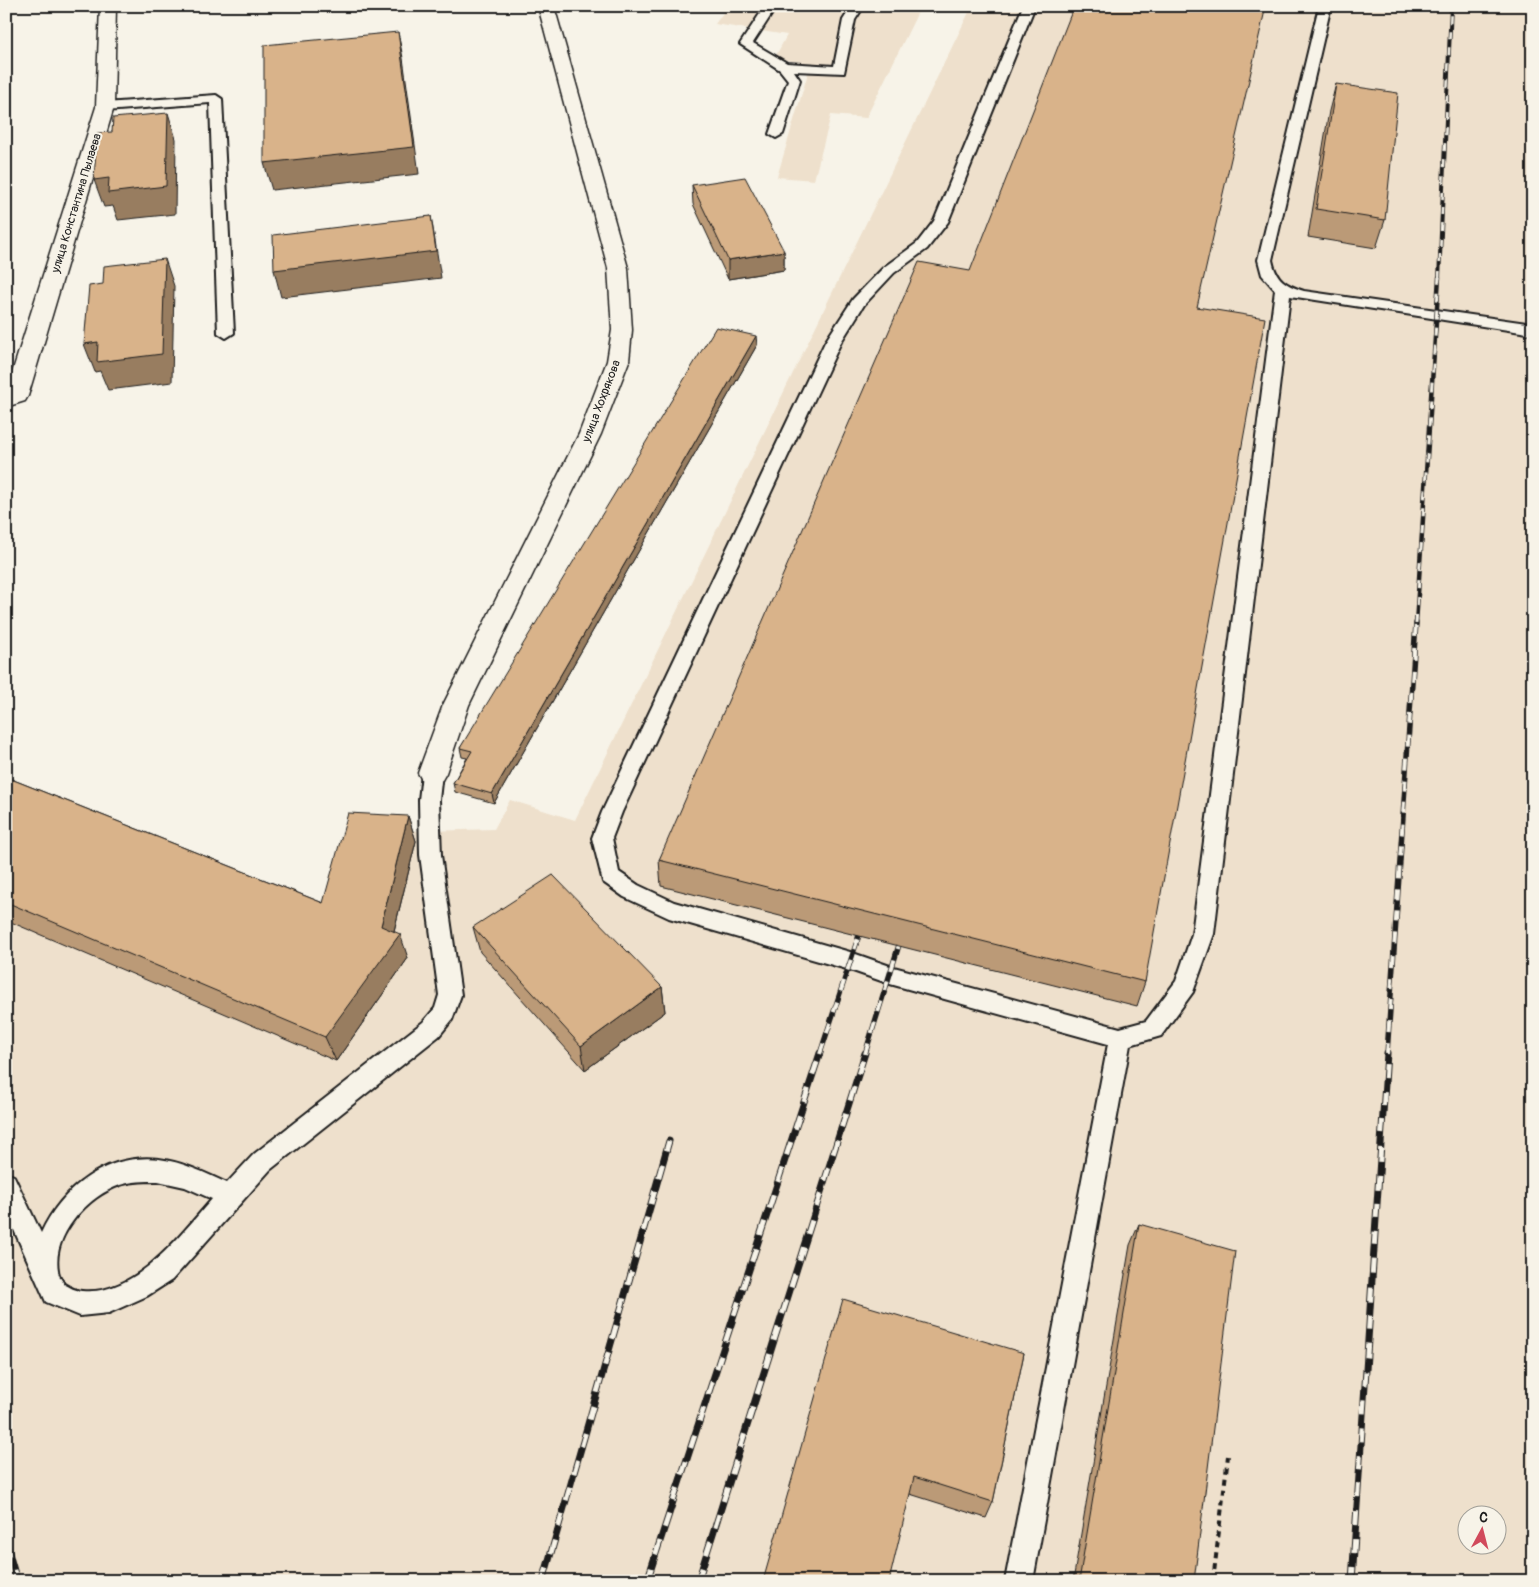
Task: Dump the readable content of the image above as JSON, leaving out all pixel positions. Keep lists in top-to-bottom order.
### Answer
{
  "streets": {
    "street": ["улица Константина Пылаева", "улица Хохрякова"]
  },
  "north": "top"
}
